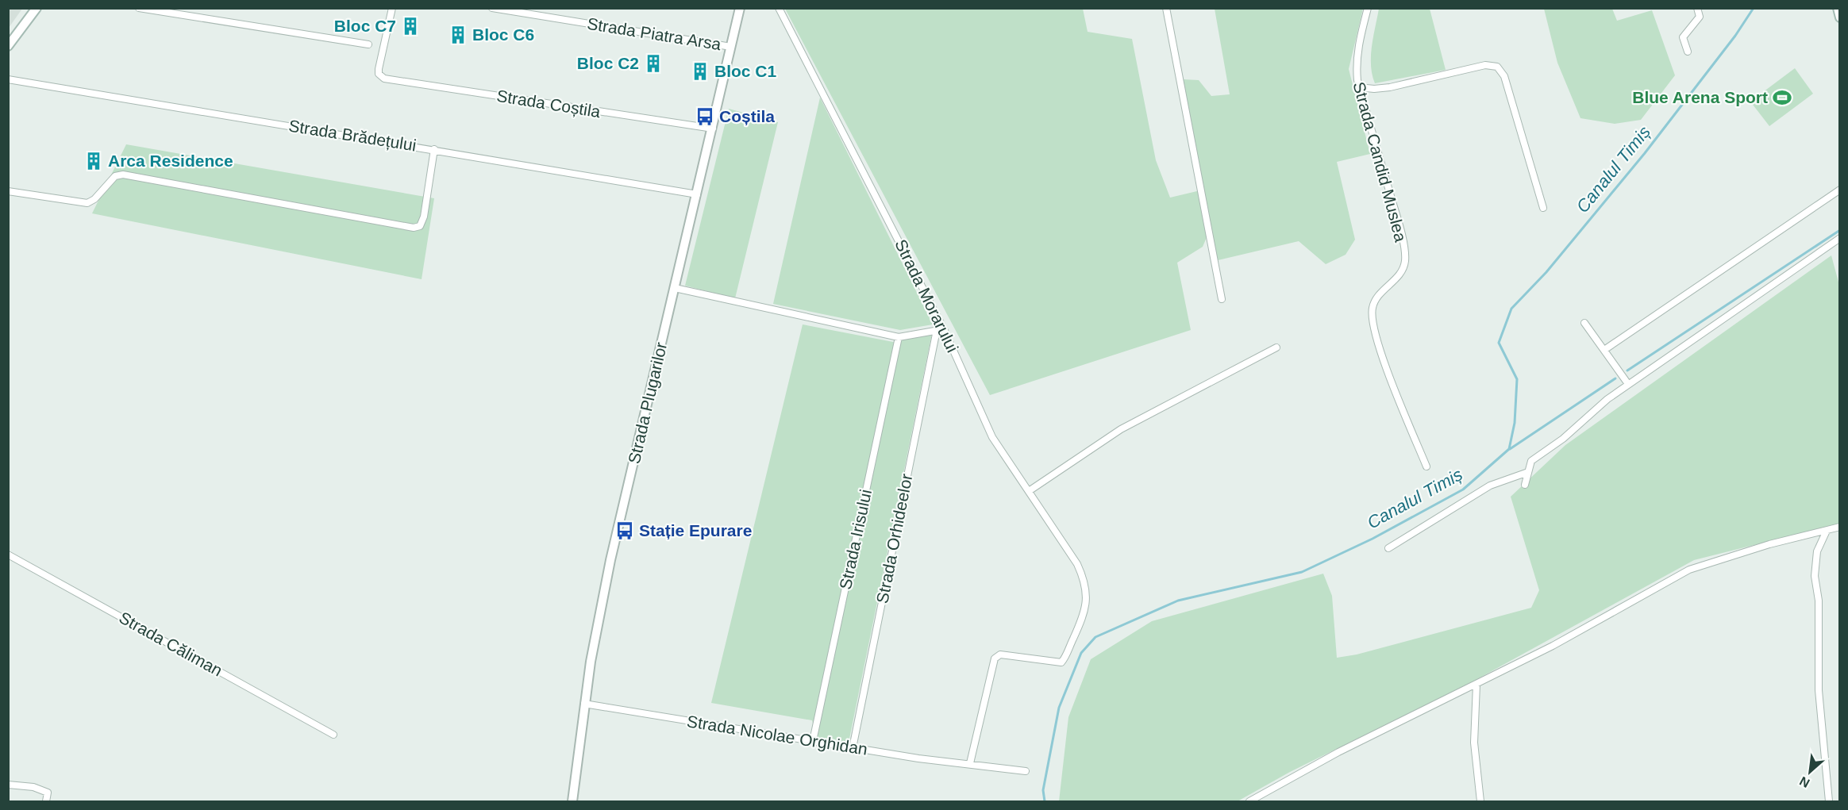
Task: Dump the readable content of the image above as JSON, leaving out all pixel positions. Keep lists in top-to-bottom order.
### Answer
{
  "streets": {
    "street": [
      "Strada Piatra Arsa",
      "Strada Coștila",
      "Strada Brădețului",
      "Strada Candid Muslea",
      "Strada Morarului",
      "Strada Plugarilor",
      "Strada Orhideelor",
      "Strada Irisului",
      "Strada Căliman",
      "Strada Nicolae Orghidan"
    ]
  },
  "crossings": [
    ["Strada Piatra Arsa", "Strada Plugarilor"],
    ["Strada Coștila", "Strada Plugarilor"],
    ["Strada Brădețului", "Strada Plugarilor"],
    ["Strada Morarului", "Strada Nicolae Orghidan"],
    ["Strada Plugarilor", "Strada Nicolae Orghidan"],
    ["Strada Orhideelor", "Strada Nicolae Orghidan"],
    ["Strada Irisului", "Strada Nicolae Orghidan"]
  ],
  "water": ["Canalul Timiș"],
  "places": {
    "building": [
      "Bloc C7",
      "Bloc C6",
      "Bloc C2",
      "Bloc C1",
      "Arca Residence"
    ],
    "sports": ["Blue Arena Sport"],
    "bus stop": ["Coștila", "Stație Epurare"]
  },
  "north": "bottom left"
}
